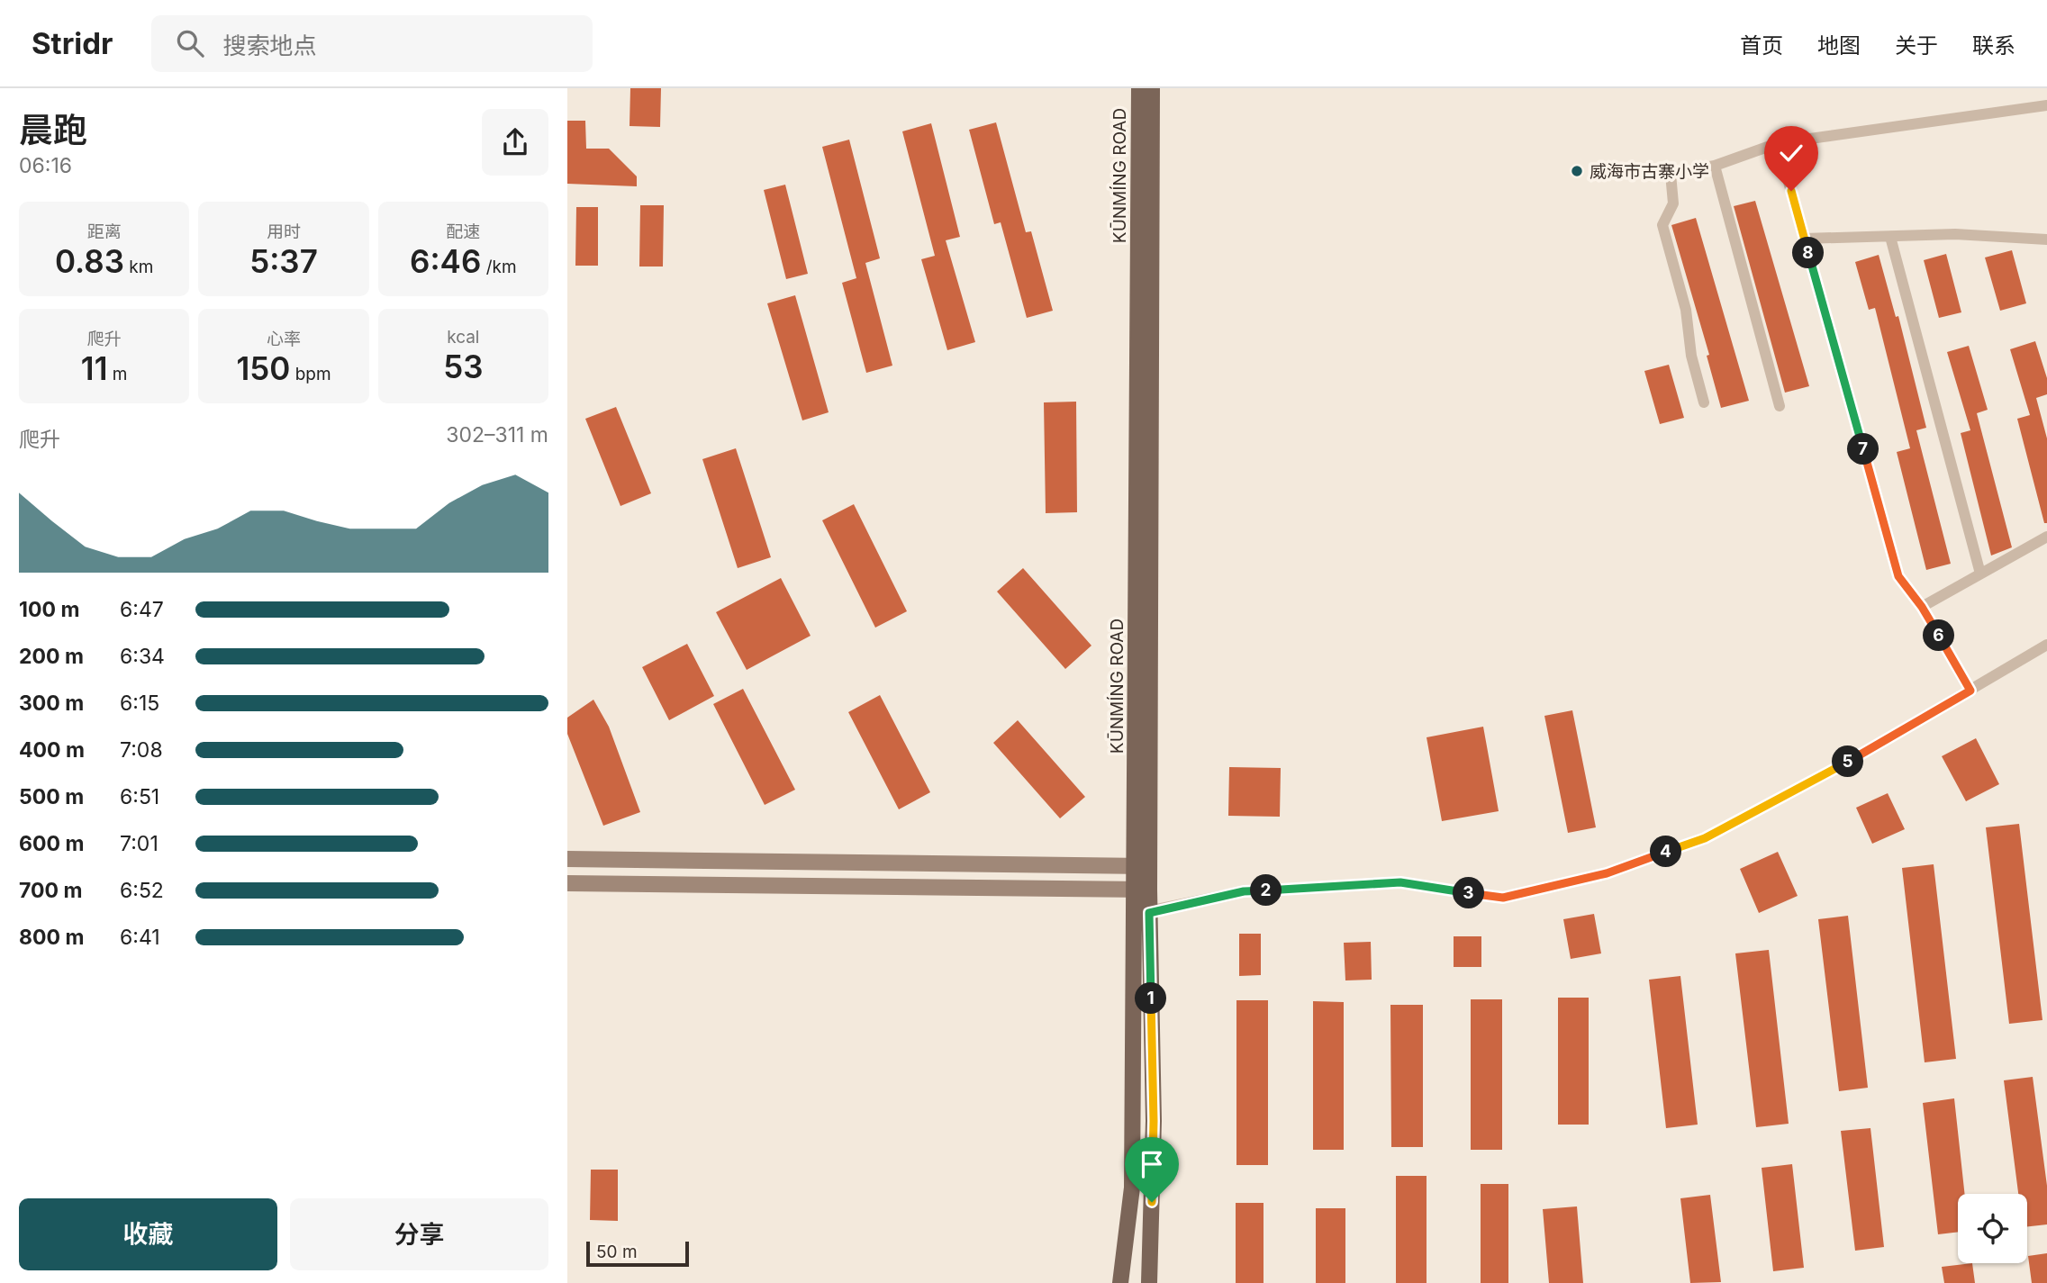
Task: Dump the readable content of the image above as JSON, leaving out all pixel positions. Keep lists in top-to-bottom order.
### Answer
{
  "streets": {
    "main road": ["KŪNMÍNG ROAD"]
  },
  "places": ["威海市古寨小学"],
  "scale_bar": "50 m",
  "page": {
    "header": "Stridr",
    "search": "搜索地点",
    "nav": [
      "首页",
      "地图",
      "关于",
      "联系"
    ],
    "heading": ["晨跑", "06:16"],
    "stats": [
      ["距离", "0.83 km"],
      ["用时", "5:37"],
      ["配速", "6:46 /km"],
      ["爬升", "11 m"],
      ["心率", "150 bpm"],
      ["kcal", "53"]
    ],
    "pins": [
      "8",
      "7",
      "6",
      "5",
      "4",
      "2",
      "3",
      "1"
    ],
    "chart": ["爬升", "302–311 m"],
    "list": [
      {
        "name": "100 m",
        "note": "6:47"
      },
      {
        "name": "200 m",
        "note": "6:34"
      },
      {
        "name": "300 m",
        "note": "6:15"
      },
      {
        "name": "400 m",
        "note": "7:08"
      },
      {
        "name": "500 m",
        "note": "6:51"
      },
      {
        "name": "600 m",
        "note": "7:01"
      },
      {
        "name": "700 m",
        "note": "6:52"
      },
      {
        "name": "800 m",
        "note": "6:41"
      }
    ],
    "buttons": ["收藏", "分享"],
    "scale": "50 m"
  }
}
